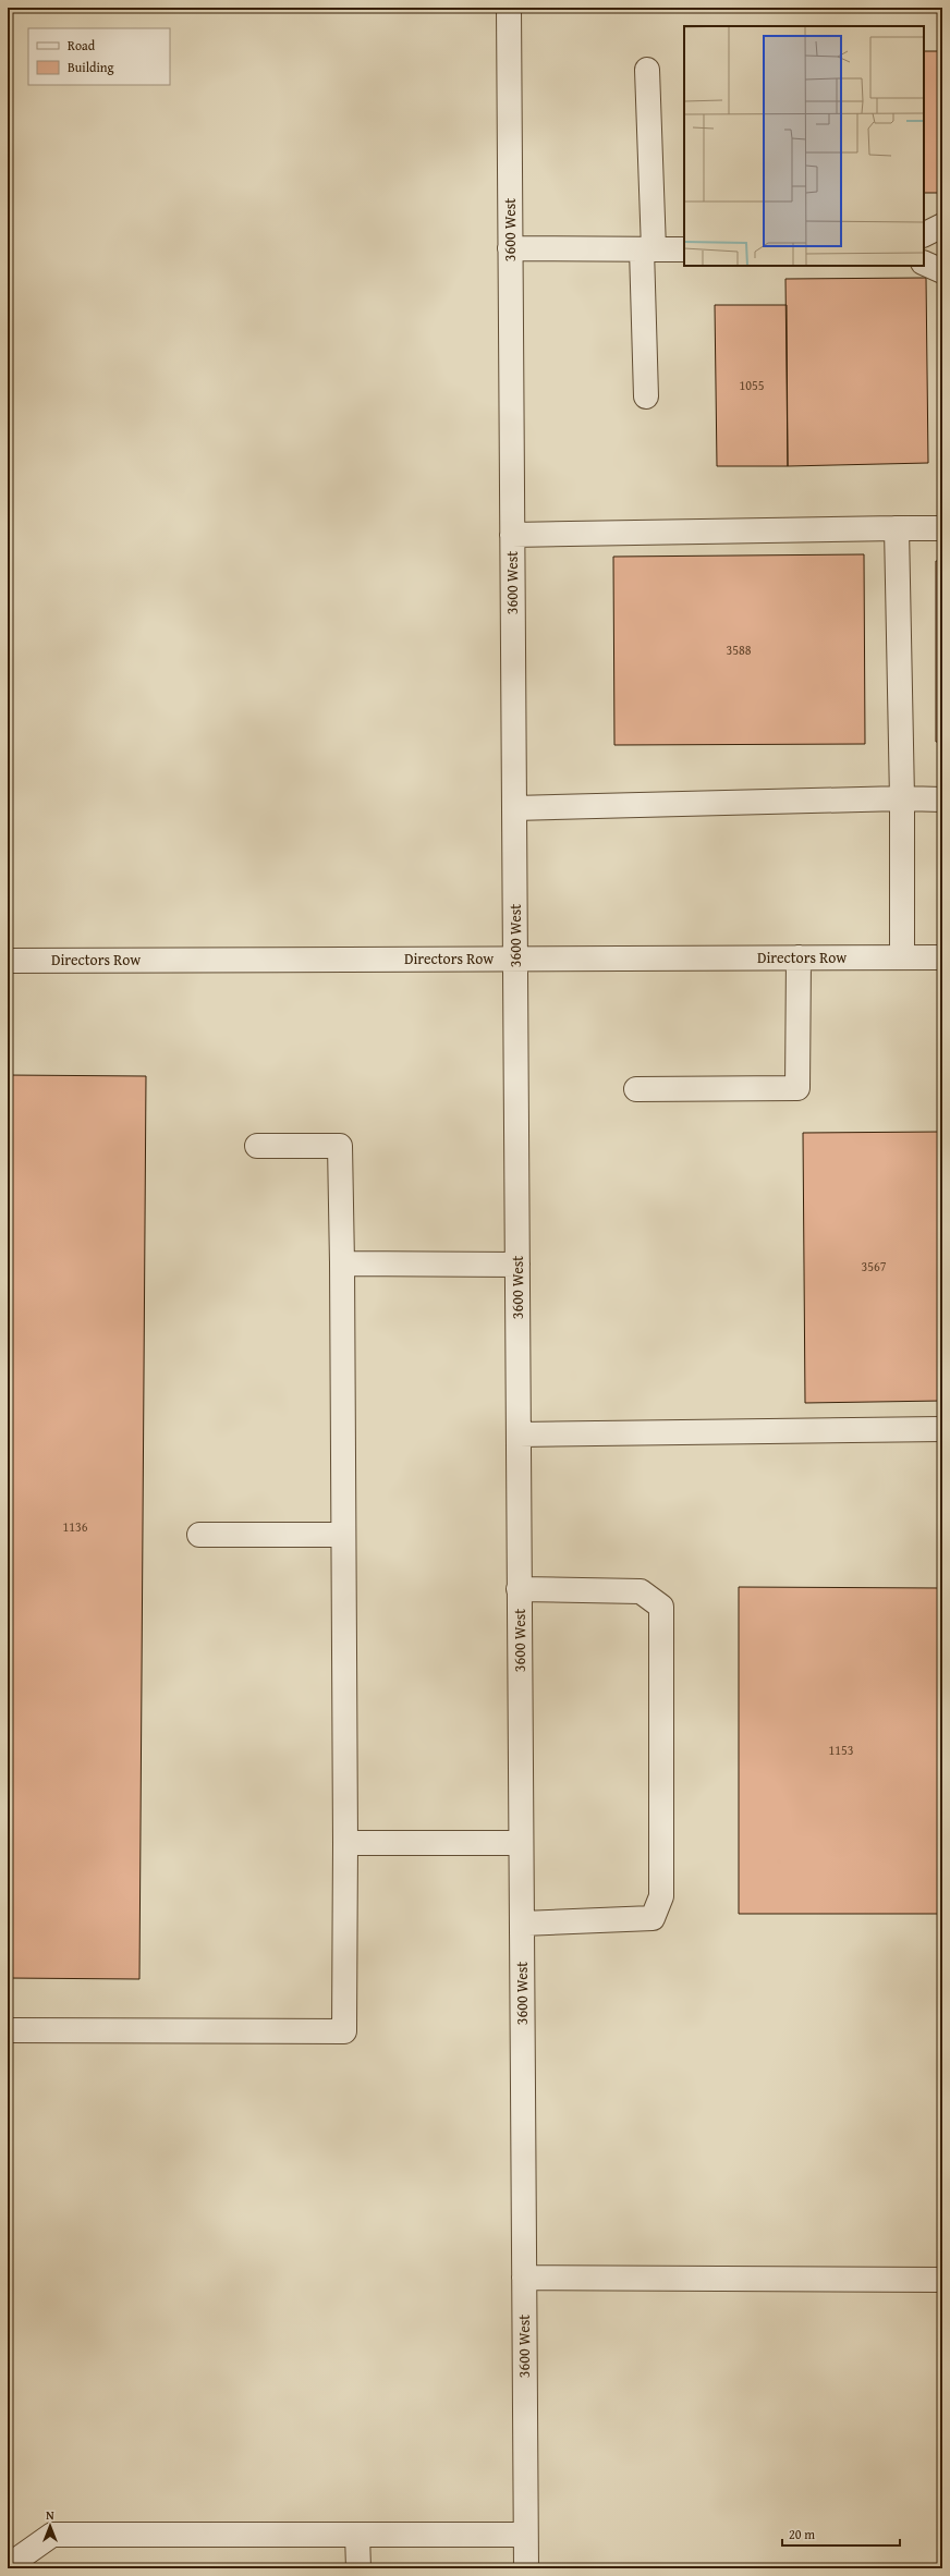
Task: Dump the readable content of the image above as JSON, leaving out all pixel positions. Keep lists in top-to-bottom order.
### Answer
{
  "streets": {
    "street": ["3600 West", "Directors Row"]
  },
  "crossings": [
    ["3600 West", "Directors Row"]
  ],
  "house_numbers": [
    "1055",
    "3588",
    "3567",
    "1136",
    "1153"
  ],
  "legend": ["Road", "Building"],
  "scale_bar": "20 m",
  "north": "top"
}
